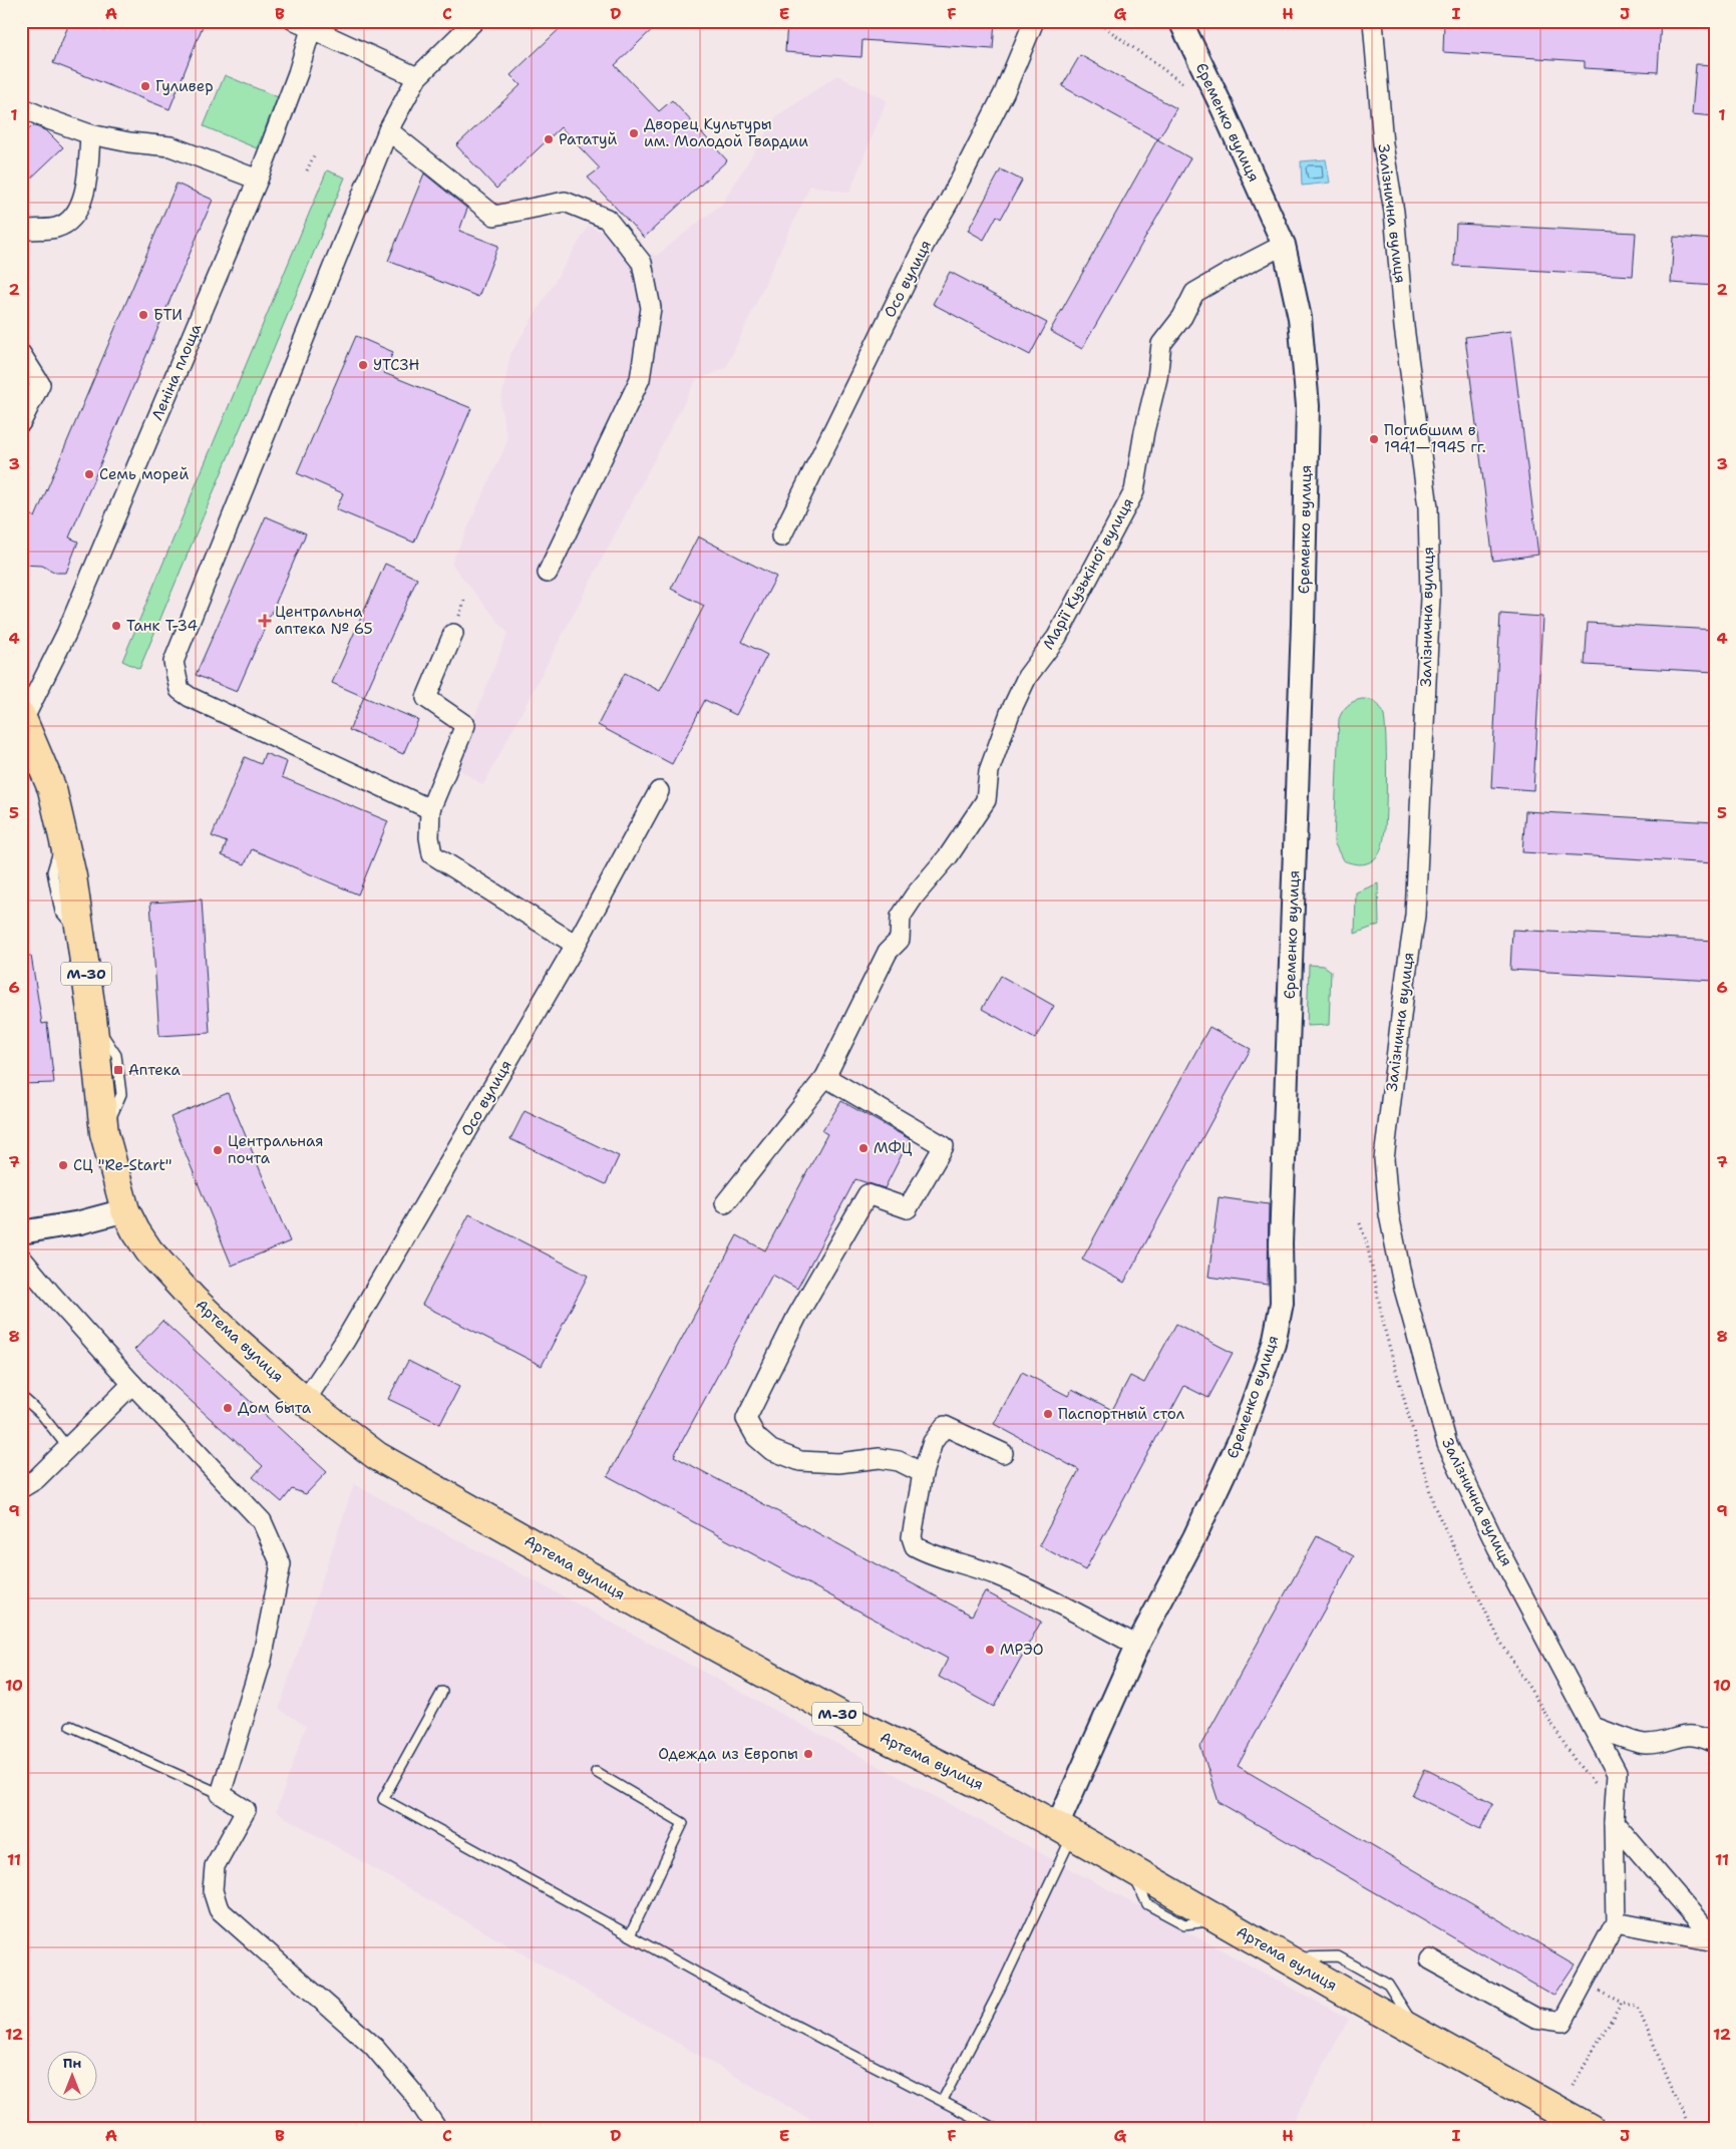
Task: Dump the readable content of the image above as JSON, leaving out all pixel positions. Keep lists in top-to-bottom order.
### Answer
{
  "streets": {
    "highway": ["М-30", "Артема вулиця"],
    "street": [
      "Єременко вулиця",
      "Залізнична вулиця",
      "Осо вулиця",
      "Леніна площа",
      "Марії Кузькіної вулиця"
    ]
  },
  "crossings": [
    ["Єременко вулиця", "Марії Кузькіної вулиця"],
    ["Єременко вулиця", "Артема вулиця"],
    ["Осо вулиця", "Артема вулиця"],
    ["Леніна площа", "М-30"],
    ["М-30", "Артема вулиця"]
  ],
  "places": {
    "other": [
      "Гуливер",
      "Дворец Культуры им. Молодой Гвардии",
      "Рататуй",
      "БТИ",
      "УТСЗН",
      "Погибшим в 1941—1945 гг.",
      "Семь морей",
      "Танк Т-34",
      "МФЦ",
      "Центральная почта",
      "СЦ \"Re-Start\"",
      "Дом быта",
      "Паспортный стол",
      "МРЭО",
      "Одежда из Европы"
    ],
    "health": ["Центральна аптека № 65"],
    "transit": ["Аптека"]
  },
  "north": "top",
  "grid": {
    "columns": [
      "A",
      "B",
      "C",
      "D",
      "E",
      "F",
      "G",
      "H",
      "I",
      "J"
    ],
    "rows": [
      "1",
      "2",
      "3",
      "4",
      "5",
      "6",
      "7",
      "8",
      "9",
      "10",
      "11",
      "12"
    ]
  }
}
